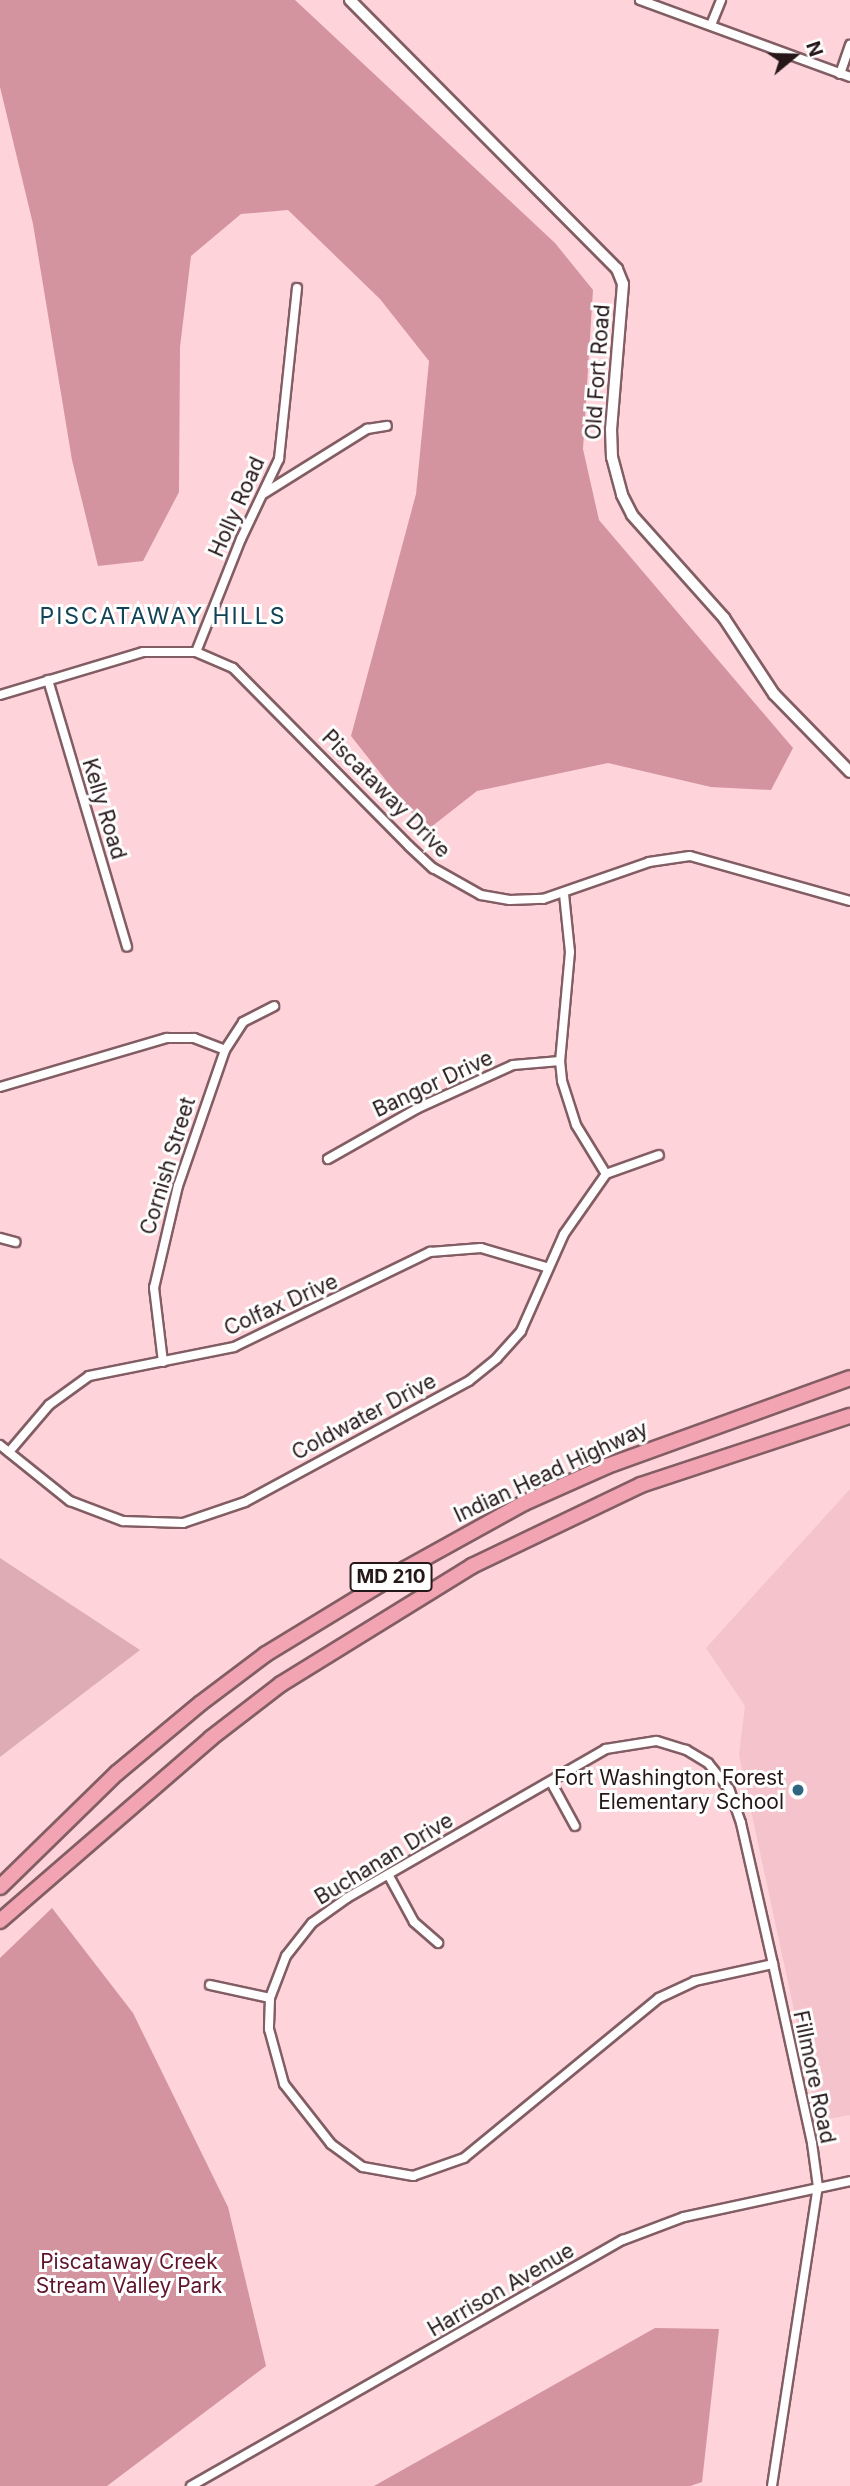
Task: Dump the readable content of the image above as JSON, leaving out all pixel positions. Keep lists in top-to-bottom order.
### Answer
{
  "streets": {
    "highway": ["Indian Head Highway", "MD 210"],
    "main road": ["Old Fort Road"],
    "street": [
      "Holly Road",
      "Piscataway Drive",
      "Kelly Road",
      "Bangor Drive",
      "Cornish Street",
      "Colfax Drive",
      "Coldwater Drive",
      "Buchanan Drive",
      "Fillmore Road",
      "Harrison Avenue"
    ]
  },
  "crossings": [
    ["Holly Road", "Piscataway Drive"],
    ["Piscataway Drive", "Kelly Road"],
    ["Cornish Street", "Colfax Drive"],
    ["Colfax Drive", "Coldwater Drive"],
    ["Buchanan Drive", "Fillmore Road"],
    ["Fillmore Road", "Harrison Avenue"]
  ],
  "districts": ["PISCATAWAY HILLS"],
  "parks": ["Piscataway Creek Stream Valley Park"],
  "places": ["Fort Washington Forest Elementary School"],
  "north": "right"
}
